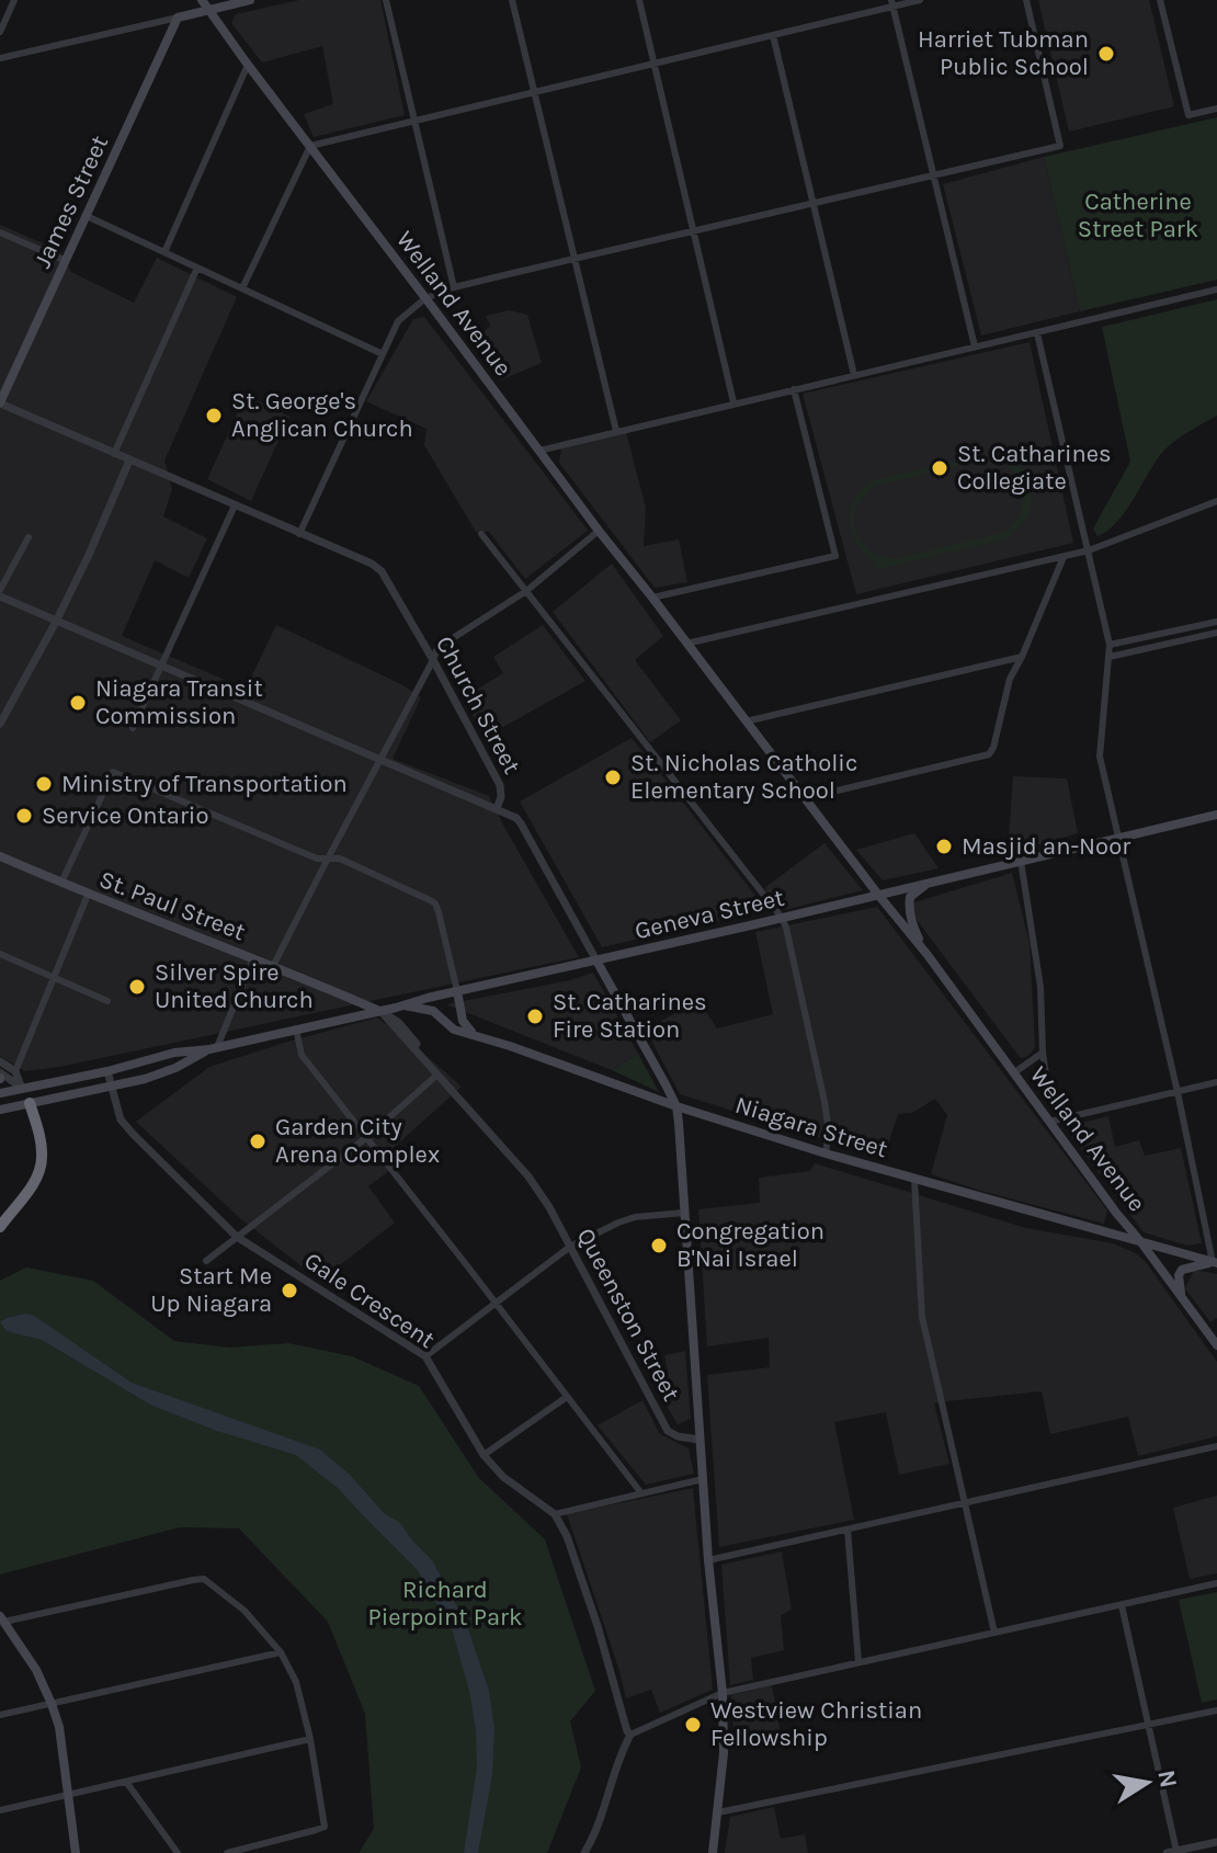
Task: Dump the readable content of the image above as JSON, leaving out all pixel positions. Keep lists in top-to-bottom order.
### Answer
{
  "streets": {
    "main road": [
      "James Street",
      "Welland Avenue",
      "Church Street",
      "St. Paul Street",
      "Geneva Street",
      "Niagara Street"
    ],
    "street": ["Gale Crescent", "Queenston Street"]
  },
  "crossings": [
    ["James Street", "Church Street"],
    ["Welland Avenue", "Geneva Street"],
    ["Welland Avenue", "Niagara Street"],
    ["Church Street", "Geneva Street"],
    ["Church Street", "Niagara Street"],
    ["Church Street", "Queenston Street"],
    ["St. Paul Street", "Geneva Street"],
    ["St. Paul Street", "Queenston Street"],
    ["Geneva Street", "Niagara Street"],
    ["Geneva Street", "Gale Crescent"],
    ["Geneva Street", "Queenston Street"]
  ],
  "parks": ["Catherine Street Park", "Richard Pierpoint Park"],
  "places": [
    "Harriet Tubman Public School",
    "St. George's Anglican Church",
    "St. Catharines Collegiate",
    "Niagara Transit Commission",
    "St. Nicholas Catholic Elementary School",
    "Ministry of Transportation",
    "Service Ontario",
    "Masjid an-Noor",
    "Silver Spire United Church",
    "St. Catharines Fire Station",
    "Garden City Arena Complex",
    "Congregation B'Nai Israel",
    "Start Me Up Niagara",
    "Westview Christian Fellowship"
  ],
  "north": "right"
}
